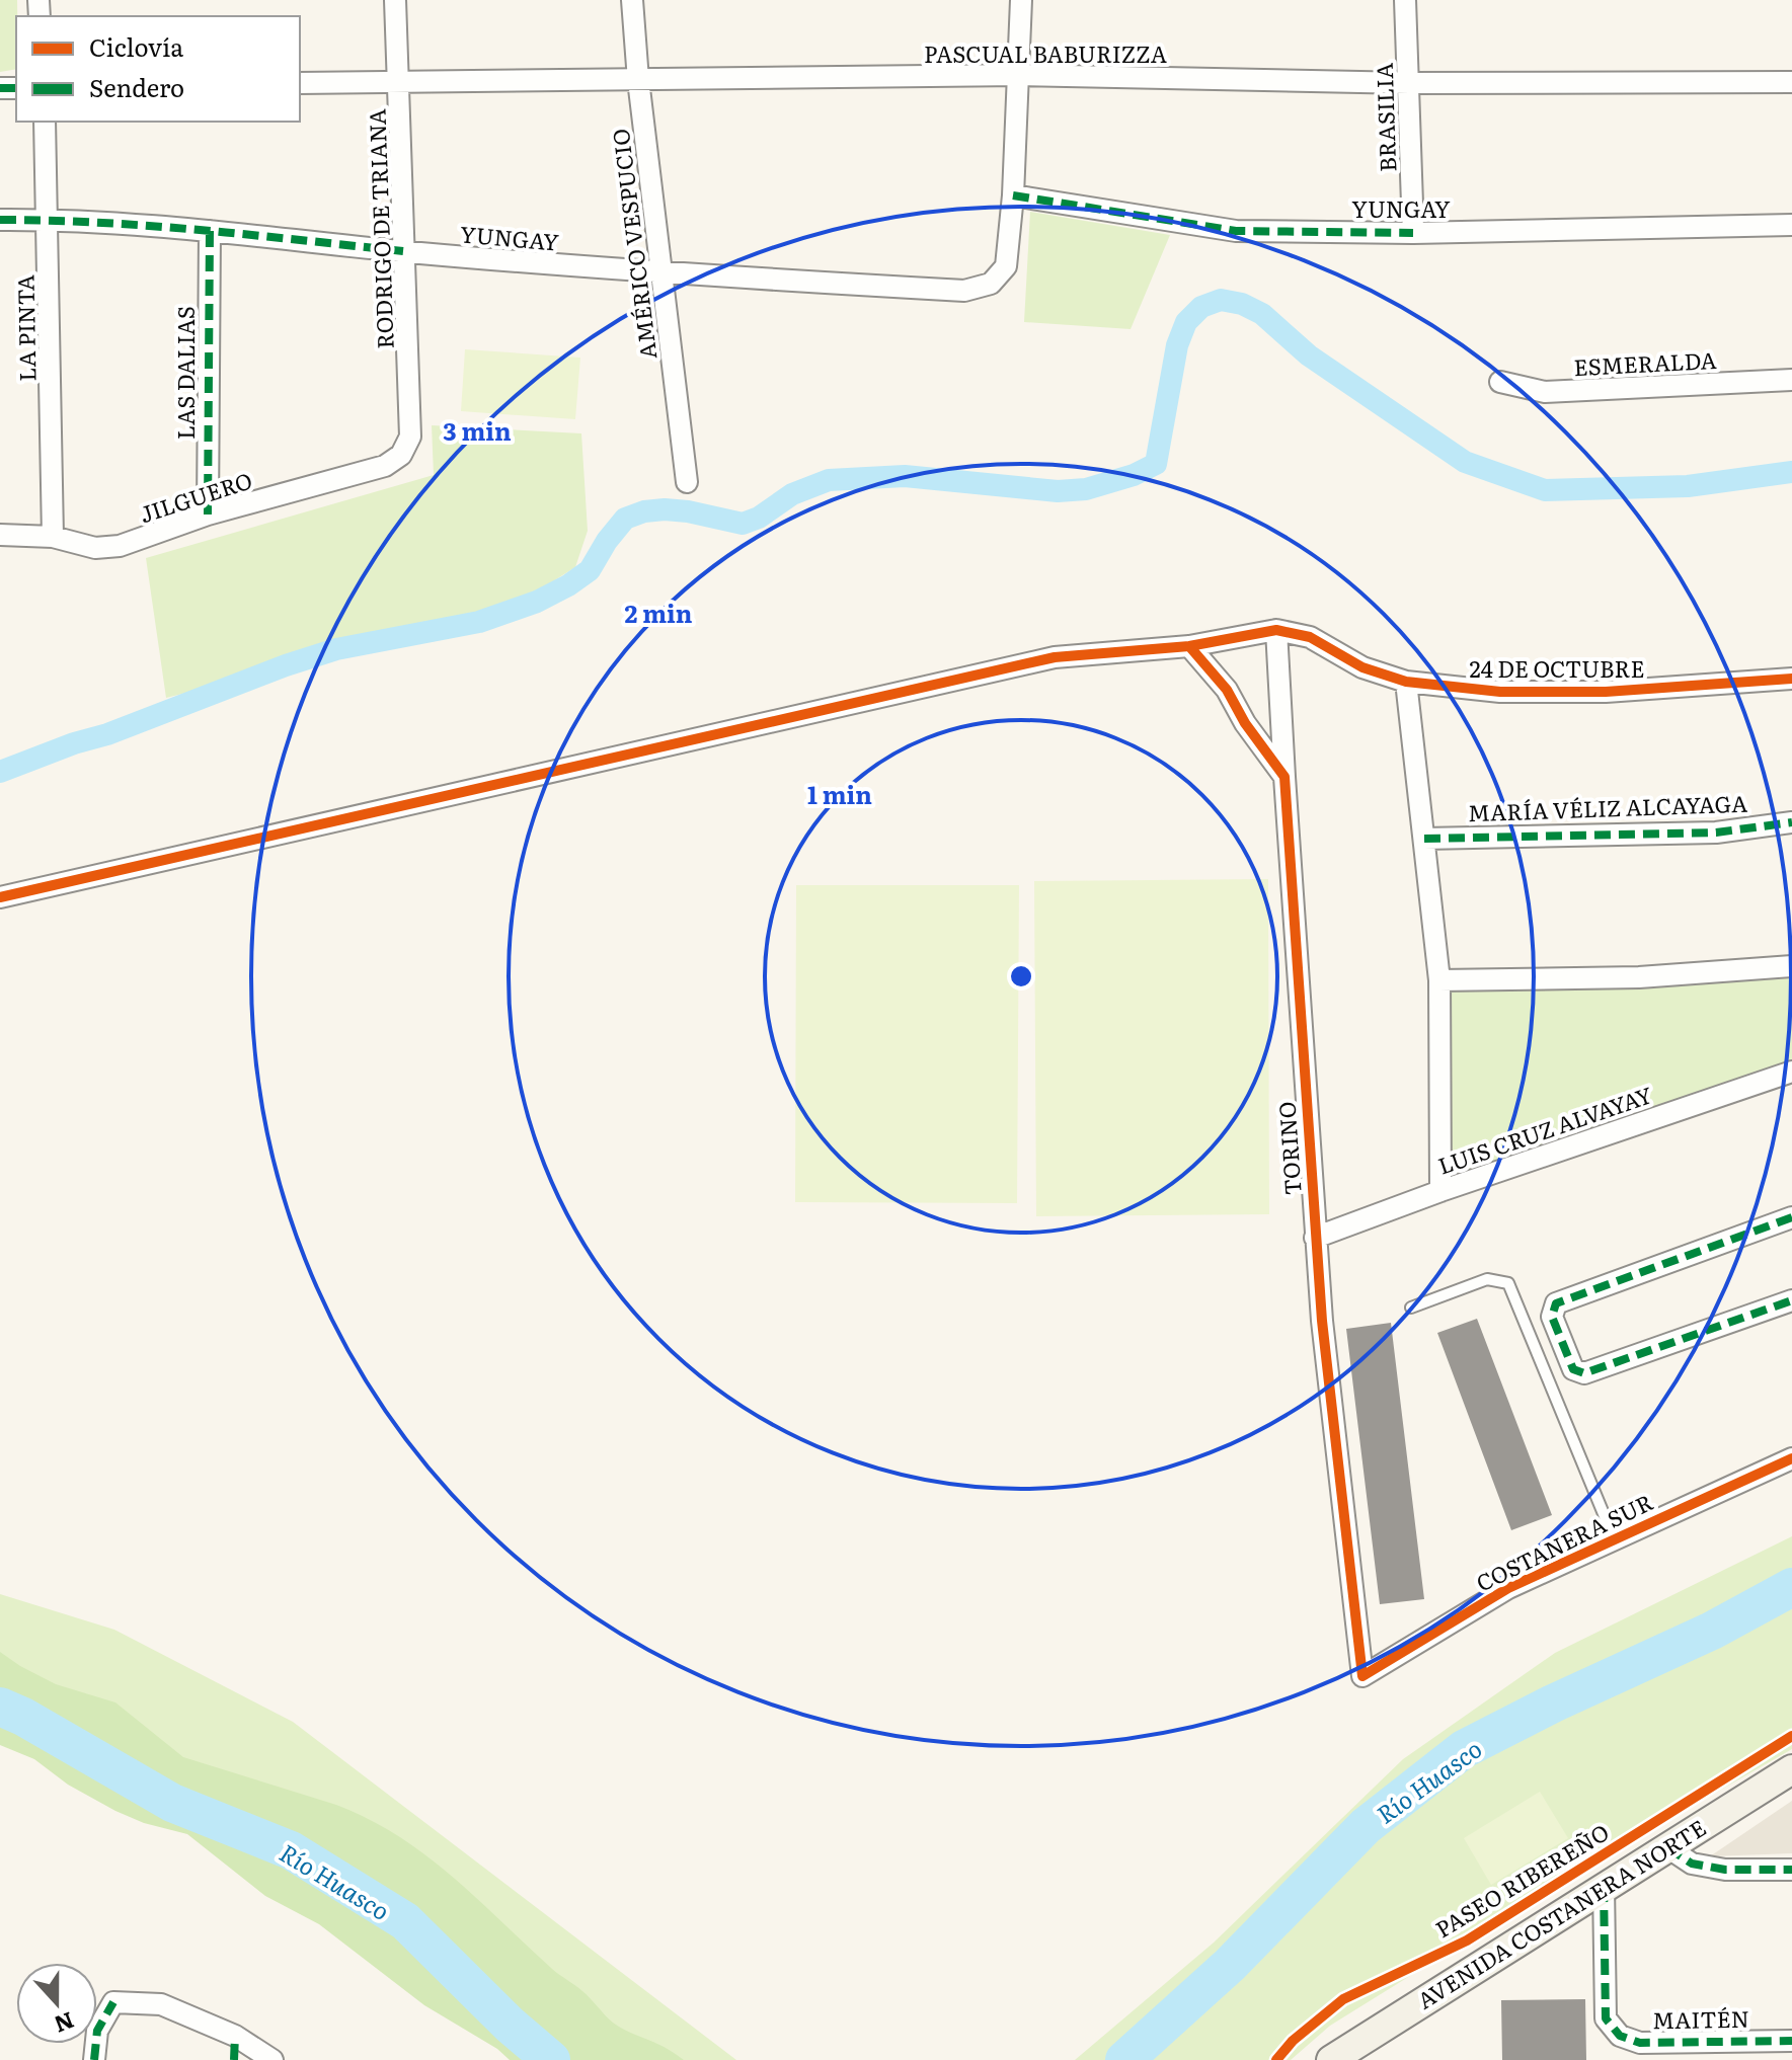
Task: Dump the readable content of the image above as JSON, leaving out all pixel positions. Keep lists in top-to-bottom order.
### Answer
{
  "streets": {
    "main road": ["AVENIDA COSTANERA NORTE"],
    "street": [
      "PASCUAL BABURIZZA",
      "BRASILIA",
      "YUNGAY",
      "RODRIGO DE TRIANA",
      "AMÉRICO VESPUCIO",
      "LA PINTA",
      "ESMERALDA",
      "LAS DALIAS",
      "JILGUERO",
      "24 DE OCTUBRE",
      "MARÍA VÉLIZ ALCAYAGA",
      "LUIS CRUZ ALVAYAY",
      "TORINO",
      "COSTANERA SUR",
      "MAITÉN"
    ],
    "cycle path": ["PASEO RIBEREÑO"]
  },
  "crossings": [
    ["PASCUAL BABURIZZA", "BRASILIA"],
    ["PASCUAL BABURIZZA", "RODRIGO DE TRIANA"],
    ["PASCUAL BABURIZZA", "AMÉRICO VESPUCIO"],
    ["BRASILIA", "YUNGAY"],
    ["YUNGAY", "RODRIGO DE TRIANA"],
    ["YUNGAY", "AMÉRICO VESPUCIO"],
    ["YUNGAY", "LA PINTA"],
    ["YUNGAY", "LAS DALIAS"],
    ["RODRIGO DE TRIANA", "JILGUERO"],
    ["LA PINTA", "JILGUERO"],
    ["LAS DALIAS", "JILGUERO"],
    ["24 DE OCTUBRE", "TORINO"],
    ["LUIS CRUZ ALVAYAY", "TORINO"],
    ["TORINO", "COSTANERA SUR"],
    ["AVENIDA COSTANERA NORTE", "MAITÉN"]
  ],
  "water": ["Río Huasco"],
  "legend": ["Ciclovía", "Sendero"],
  "north": "bottom",
  "rings": ["3 min", "2 min", "1 min"]
}
